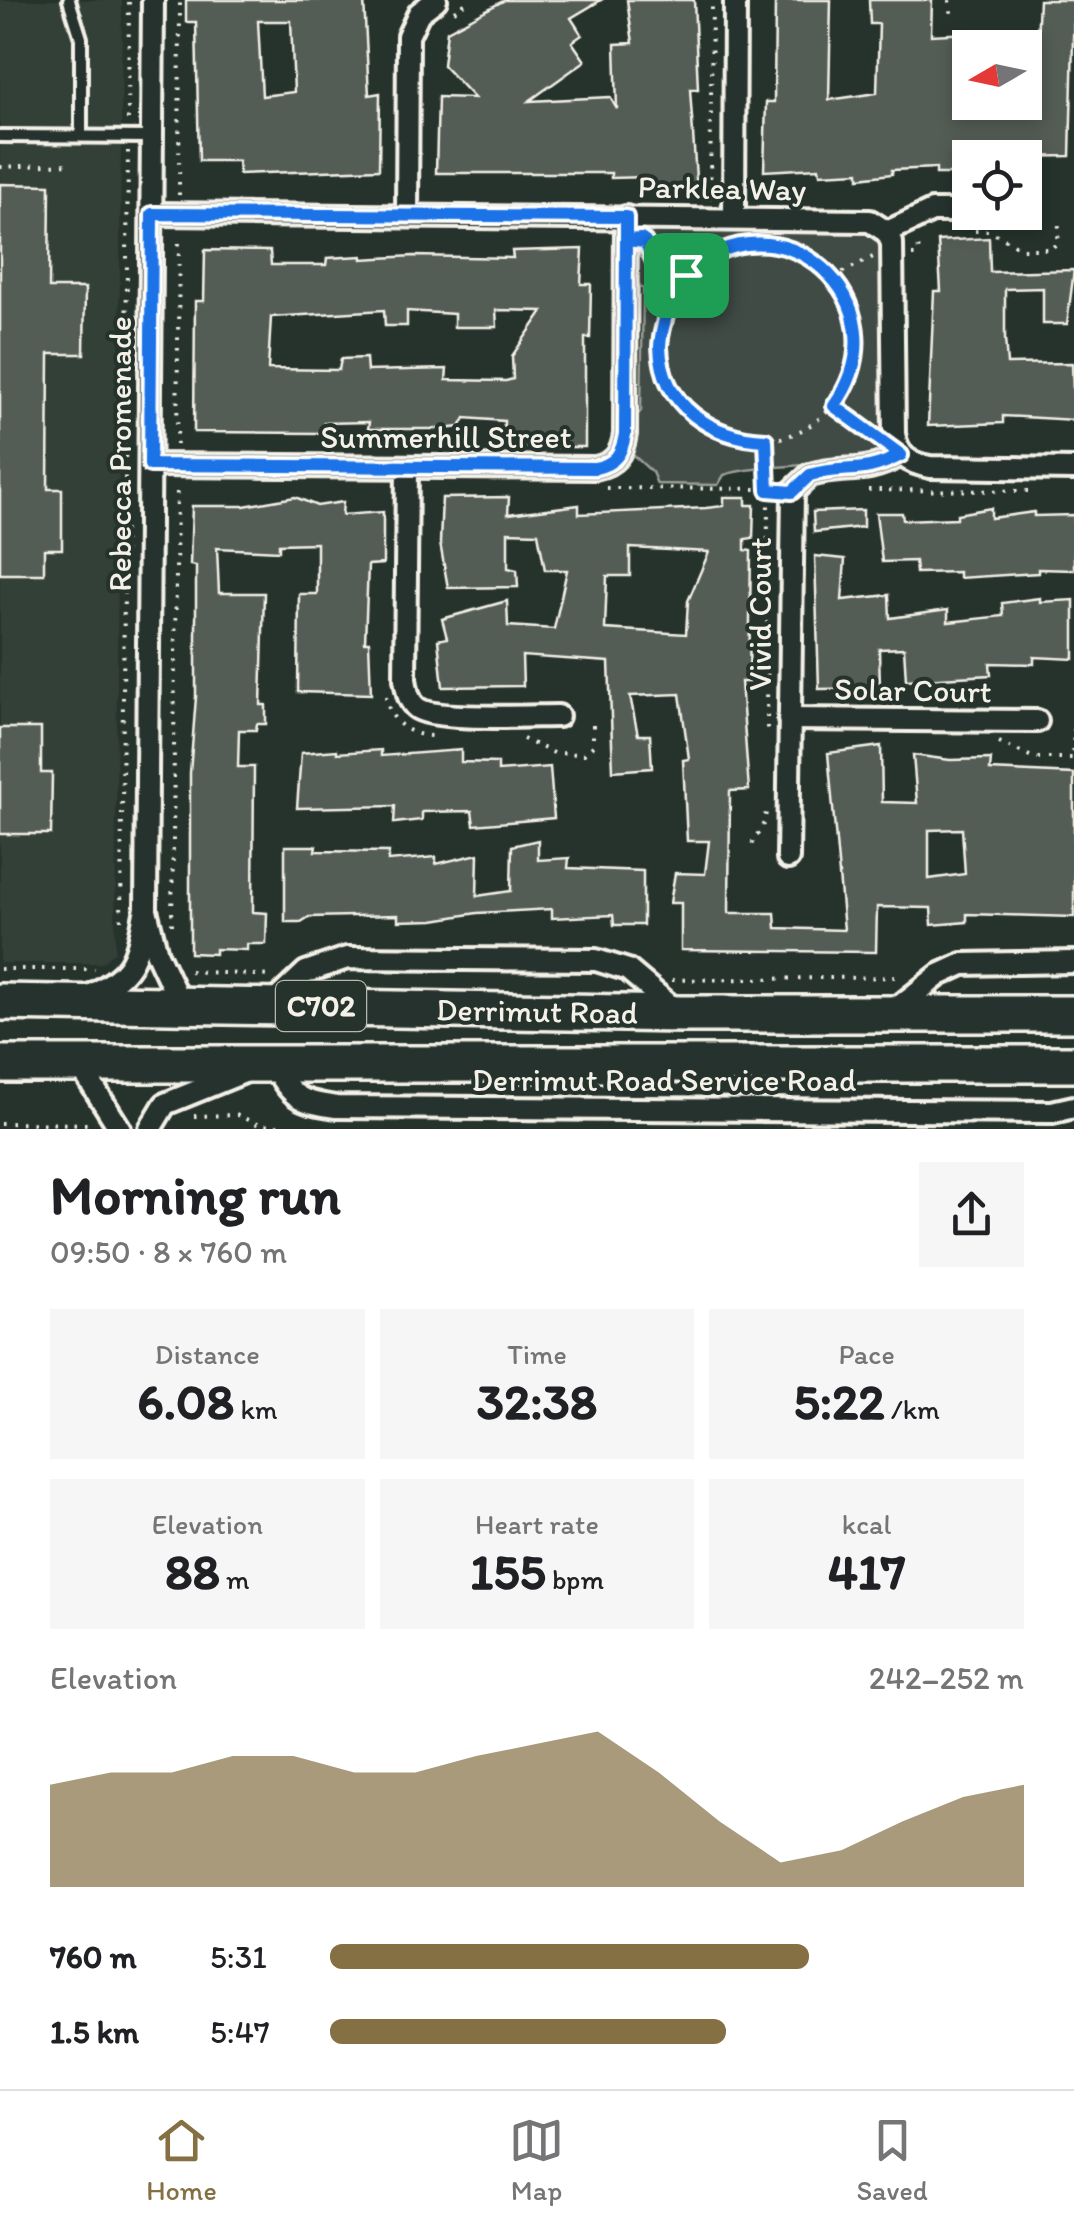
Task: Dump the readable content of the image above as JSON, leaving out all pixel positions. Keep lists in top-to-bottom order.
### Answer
{
  "streets": {
    "highway": ["C702", "Derrimut Road"],
    "street": [
      "Parklea Way",
      "Summerhill Street",
      "Rebecca Promenade",
      "Vivid Court",
      "Solar Court",
      "Derrimut Road Service Road"
    ]
  },
  "crossings": [
    ["Parklea Way", "Summerhill Street"],
    ["Parklea Way", "Rebecca Promenade"],
    ["Summerhill Street", "Rebecca Promenade"],
    ["Rebecca Promenade", "Derrimut Road"],
    ["Vivid Court", "Solar Court"],
    ["Derrimut Road", "Derrimut Road Service Road"]
  ],
  "north": "left",
  "page": {
    "heading": ["Morning run", "09:50 · 8 × 760 m"],
    "stats": [
      ["Distance", "6.08 km"],
      ["Time", "32:38"],
      ["Pace", "5:22 /km"],
      ["Elevation", "88 m"],
      ["Heart rate", "155 bpm"],
      ["kcal", "417"]
    ],
    "chart": ["Elevation", "242–252 m"],
    "list": [
      {
        "name": "760 m",
        "note": "5:31"
      },
      {
        "name": "1.5 km",
        "note": "5:47"
      }
    ],
    "tabs": ["Home", "Map", "Saved"]
  }
}
